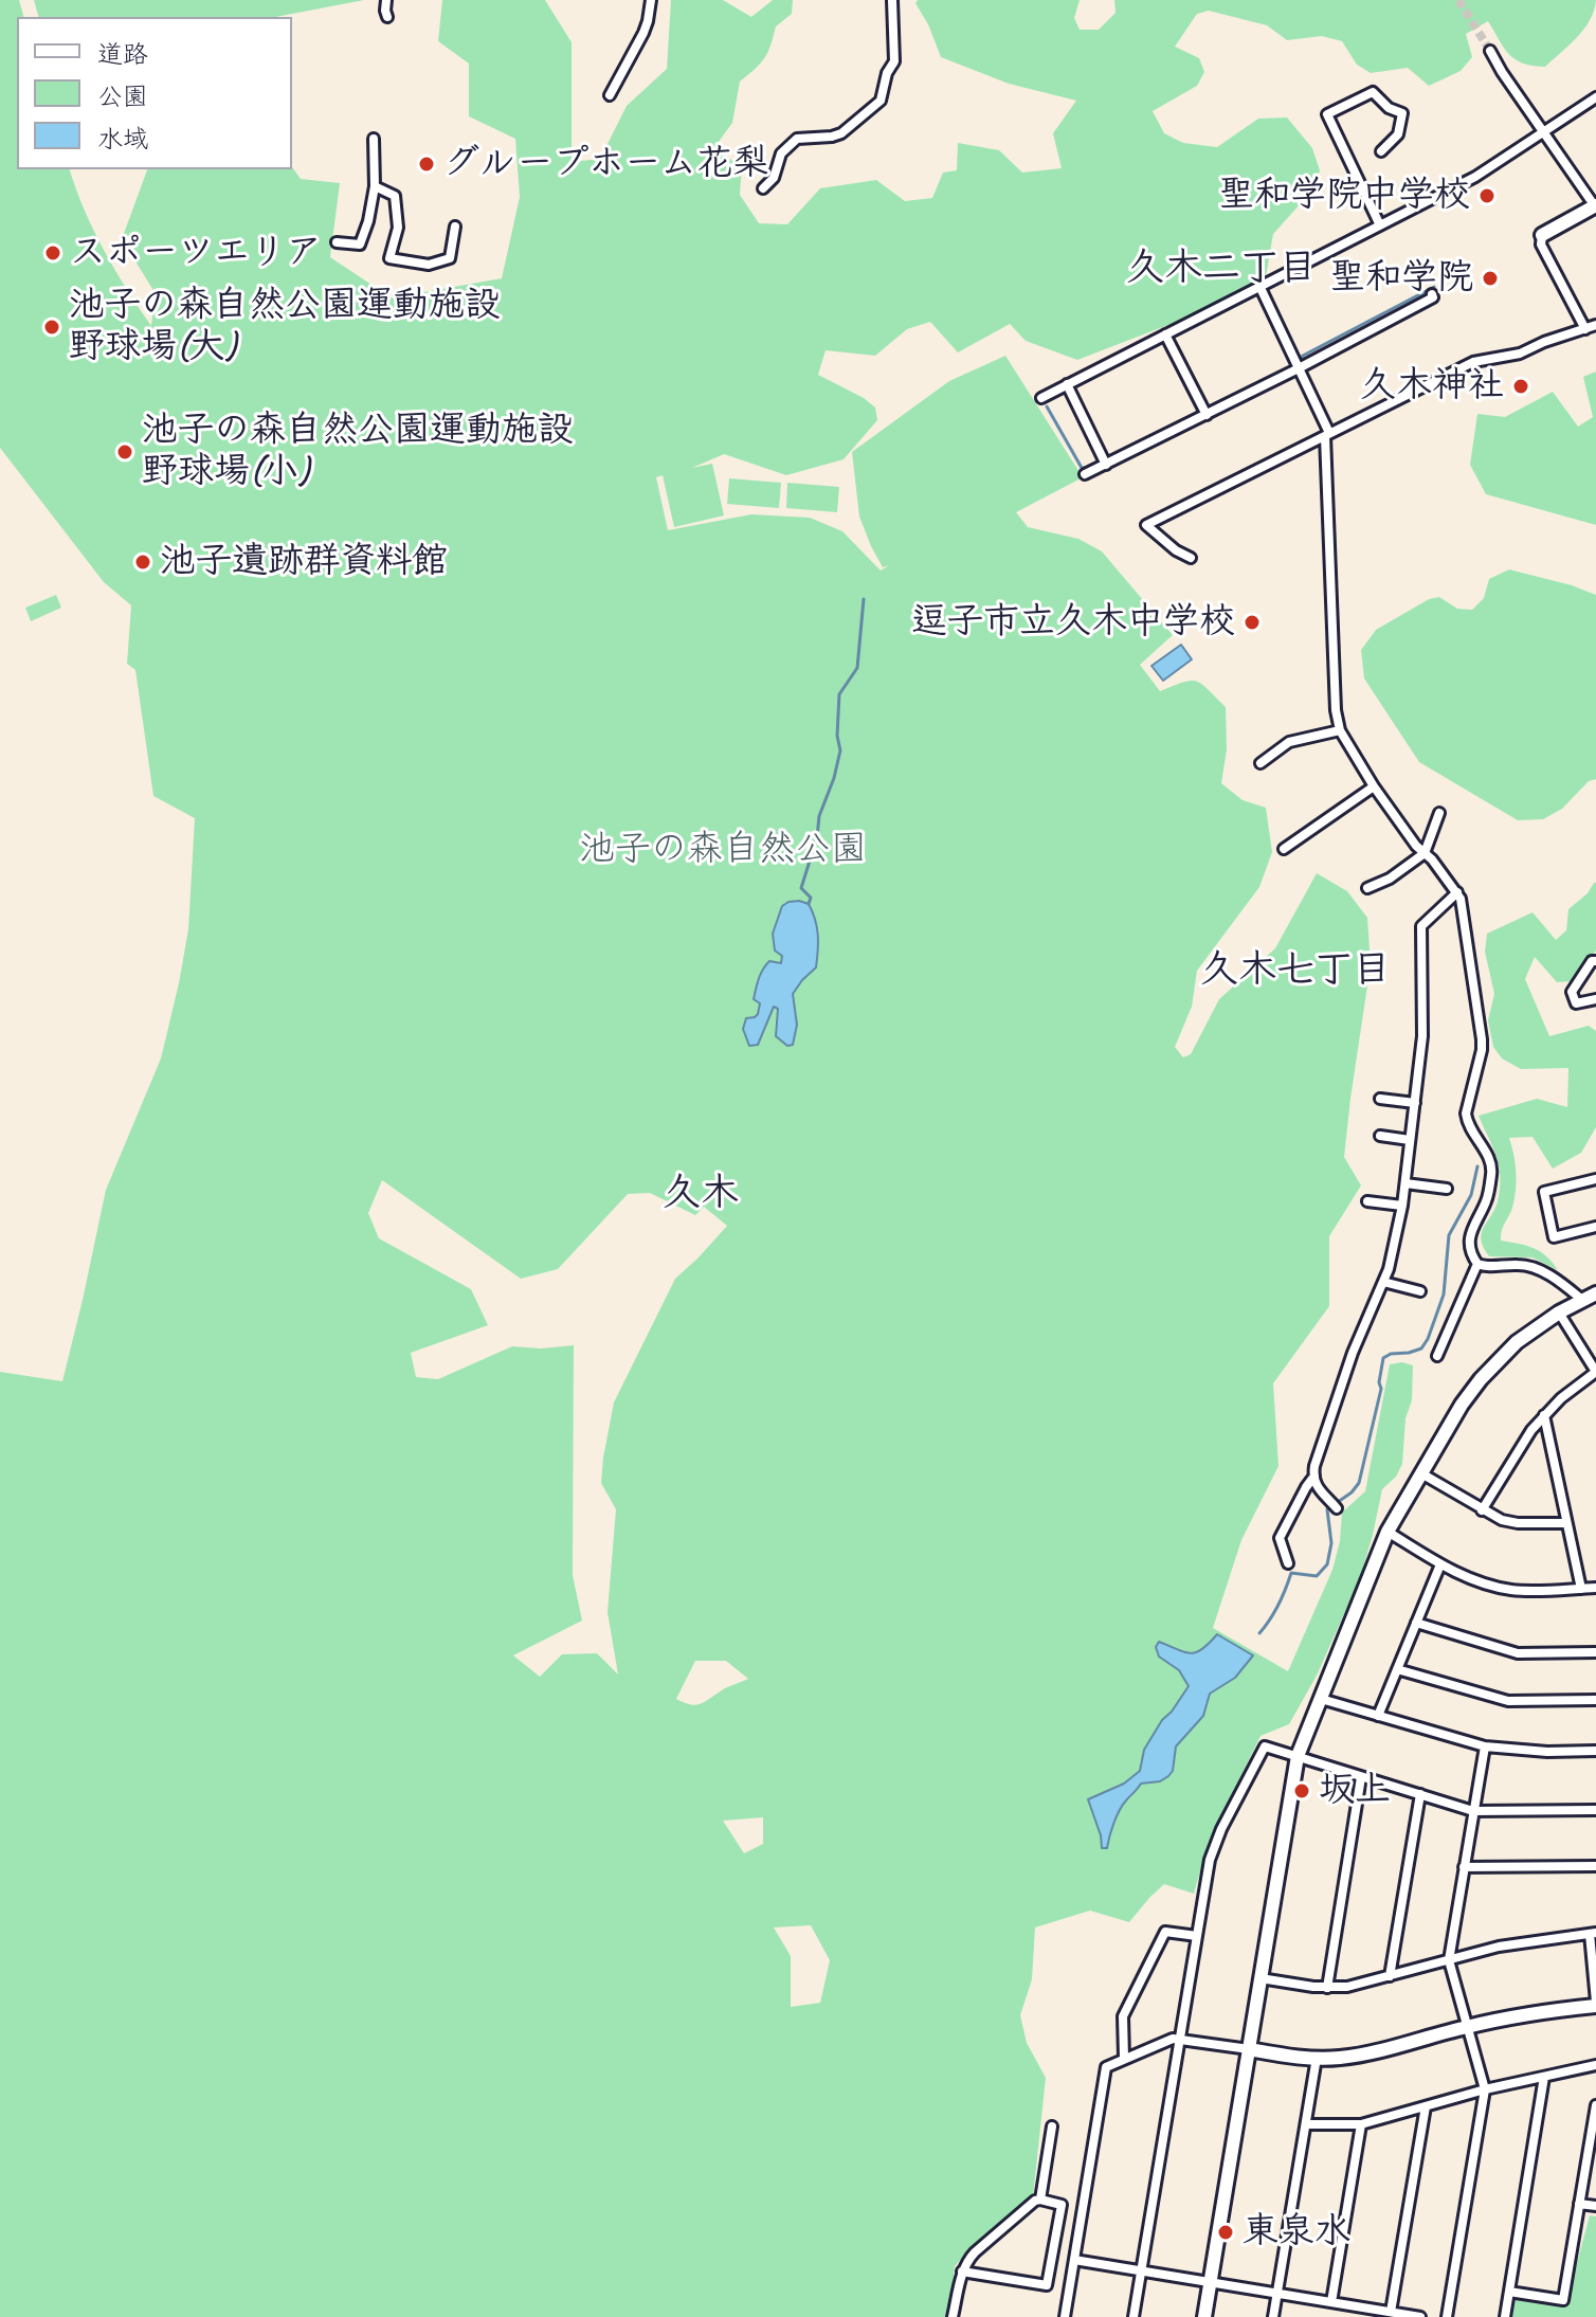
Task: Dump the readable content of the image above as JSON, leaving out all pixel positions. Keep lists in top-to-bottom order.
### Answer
{
  "districts": ["久木二丁目", "久木七丁目", "久木"],
  "parks": ["池子の森自然公園"],
  "places": [
    "グループホーム花梨",
    "聖和学院中学校",
    "スポーツエリア",
    "聖和学院",
    "池子の森自然公園運動施設 野球場(大)",
    "久木神社",
    "池子の森自然公園運動施設 野球場(小)",
    "池子遺跡群資料館",
    "逗子市立久木中学校",
    "坂上",
    "東泉水"
  ],
  "legend": ["道路", "公園", "水域"]
}
